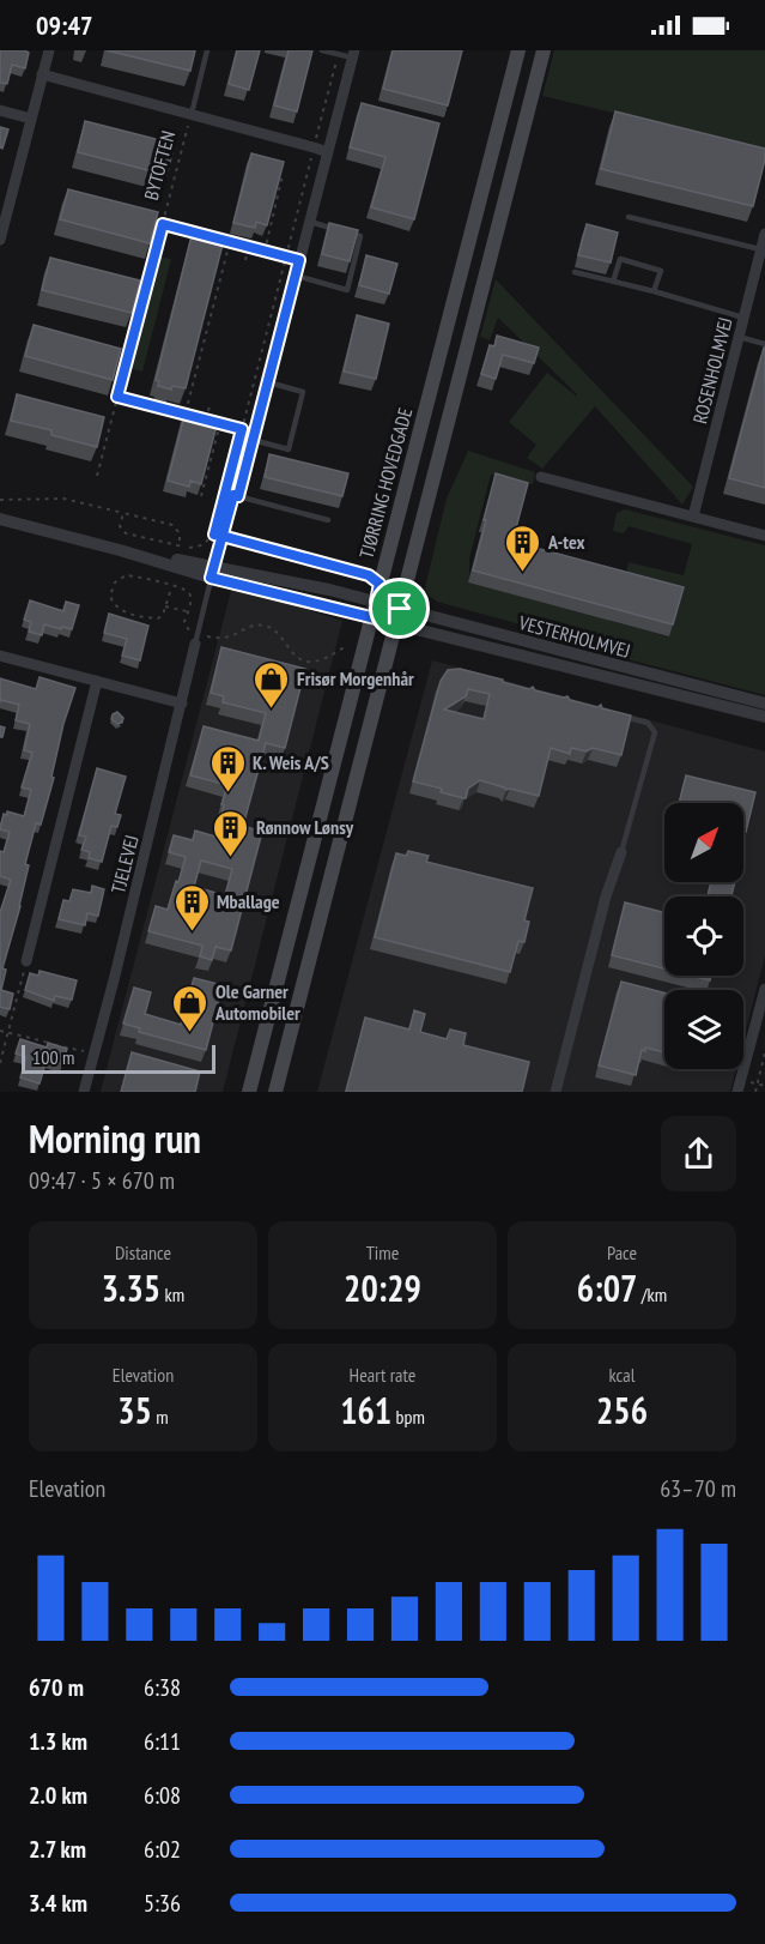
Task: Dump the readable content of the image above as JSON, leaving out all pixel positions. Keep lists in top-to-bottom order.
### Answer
{
  "streets": {
    "main road": ["TJØRRING HOVEDGADE"],
    "street": [
      "BYTOFTEN",
      "ROSENHOLMVEJ",
      "VESTERHOLMVEJ",
      "TJELEVEJ"
    ]
  },
  "crossings": [
    ["TJØRRING HOVEDGADE", "VESTERHOLMVEJ"]
  ],
  "places": {
    "building": [
      "A-tex",
      "K. Weis A/S",
      "Rønnow Lønsy",
      "Mballage"
    ],
    "shop": ["Frisør Morgenhår", "Ole Garner Automobiler"]
  },
  "scale_bar": "100 m",
  "north": "top right",
  "page": {
    "status": "09:47",
    "scale": "100 m",
    "heading": ["Morning run", "09:47 · 5 × 670 m"],
    "stats": [
      ["Distance", "3.35 km"],
      ["Time", "20:29"],
      ["Pace", "6:07 /km"],
      ["Elevation", "35 m"],
      ["Heart rate", "161 bpm"],
      ["kcal", "256"]
    ],
    "chart": ["Elevation", "63–70 m"],
    "list": [
      {
        "name": "670 m",
        "note": "6:38"
      },
      {
        "name": "1.3 km",
        "note": "6:11"
      },
      {
        "name": "2.0 km",
        "note": "6:08"
      },
      {
        "name": "2.7 km",
        "note": "6:02"
      },
      {
        "name": "3.4 km",
        "note": "5:36"
      }
    ]
  }
}
